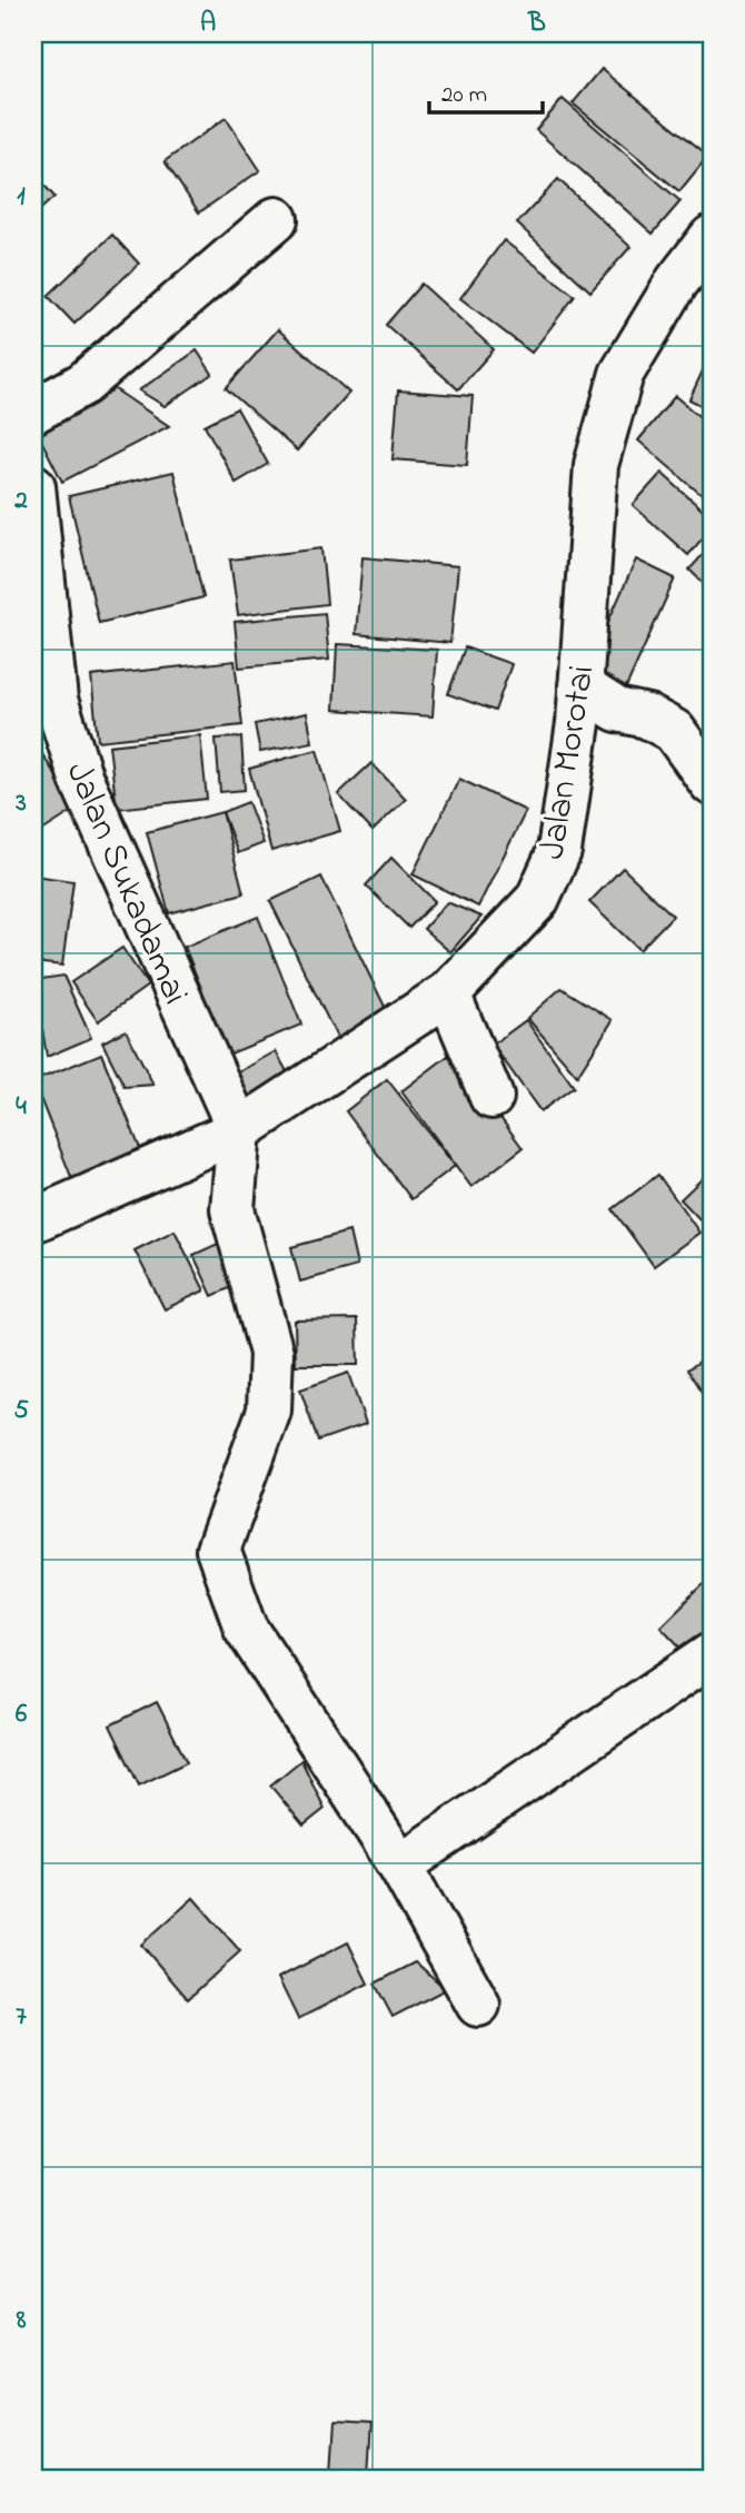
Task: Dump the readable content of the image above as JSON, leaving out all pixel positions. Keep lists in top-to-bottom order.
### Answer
{
  "streets": {
    "street": ["Jalan Morotai", "Jalan Sukadamai"]
  },
  "crossings": [
    ["Jalan Morotai", "Jalan Sukadamai"]
  ],
  "scale_bar": "20 m",
  "grid": {
    "columns": ["A", "B"],
    "rows": [
      "1",
      "2",
      "3",
      "4",
      "5",
      "6",
      "7",
      "8"
    ]
  }
}
